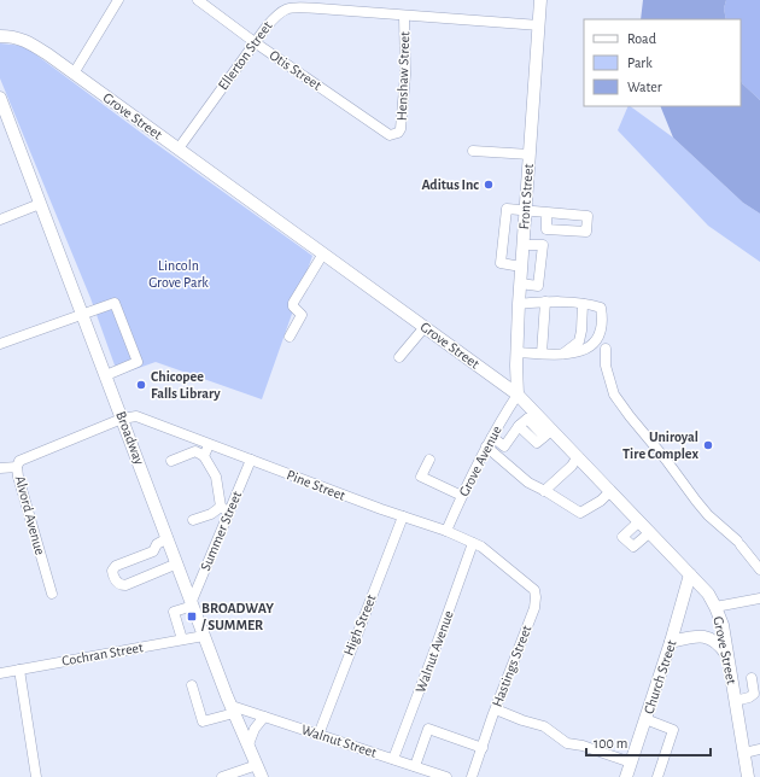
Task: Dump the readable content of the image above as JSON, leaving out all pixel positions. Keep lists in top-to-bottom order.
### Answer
{
  "streets": {
    "main road": [
      "Grove Street",
      "Front Street",
      "Broadway",
      "Church Street"
    ],
    "street": [
      "Ellerton Street",
      "Otis Street",
      "Henshaw Street",
      "Grove Avenue",
      "Pine Street",
      "Alvord Avenue",
      "Summer Street",
      "High Street",
      "Walnut Avenue",
      "Cochran Street",
      "Hastings Street",
      "Walnut Street"
    ]
  },
  "crossings": [
    ["Ellerton Street", "Otis Street"],
    ["Ellerton Street", "Henshaw Street"],
    ["Ellerton Street", "Grove Street"],
    ["Ellerton Street", "Front Street"],
    ["Otis Street", "Henshaw Street"],
    ["Grove Street", "Front Street"],
    ["Grove Street", "Grove Avenue"],
    ["Grove Street", "Church Street"],
    ["Front Street", "Grove Avenue"],
    ["Broadway", "Pine Street"],
    ["Broadway", "Alvord Avenue"],
    ["Broadway", "Summer Street"],
    ["Broadway", "Cochran Street"],
    ["Broadway", "Walnut Street"],
    ["Grove Avenue", "Pine Street"],
    ["Pine Street", "Alvord Avenue"],
    ["Pine Street", "Summer Street"],
    ["Pine Street", "High Street"],
    ["Pine Street", "Walnut Avenue"],
    ["Pine Street", "Hastings Street"],
    ["High Street", "Walnut Street"],
    ["Walnut Avenue", "Walnut Street"]
  ],
  "parks": ["Lincoln Grove Park"],
  "places": {
    "other": ["Aditus Inc", "Chicopee Falls Library", "Uniroyal Tire Complex"],
    "transit": ["BROADWAY / SUMMER"]
  },
  "legend": ["Road", "Park", "Water"],
  "scale_bar": "100 m"
}
